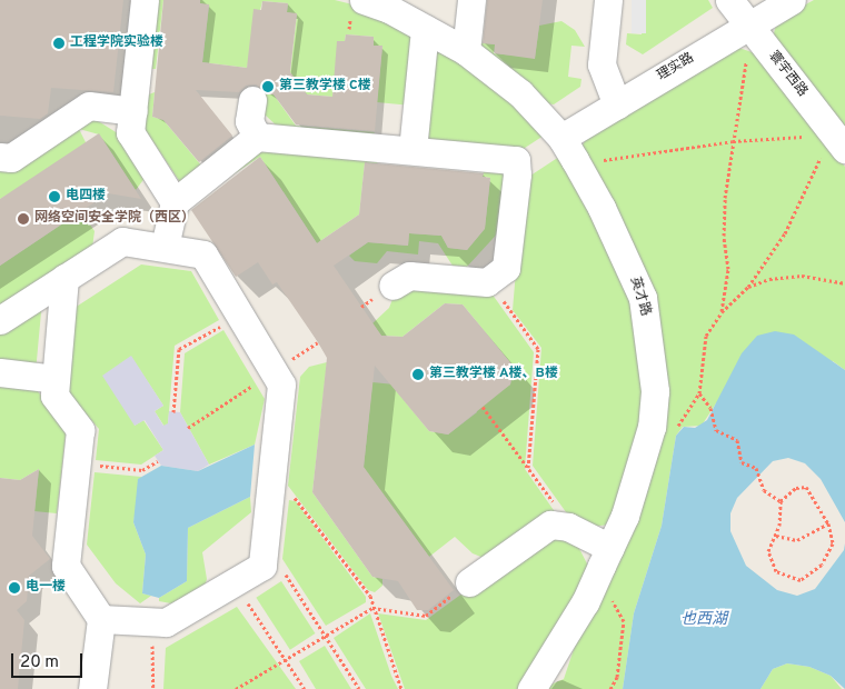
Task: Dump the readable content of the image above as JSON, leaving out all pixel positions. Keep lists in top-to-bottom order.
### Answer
{
  "streets": {
    "street": ["理实路", "寰宇西路", "英才路"]
  },
  "crossings": [
    ["理实路", "寰宇西路"],
    ["理实路", "英才路"]
  ],
  "water": ["也西湖"],
  "places": [
    "工程学院实验楼",
    "第三教学楼 C楼",
    "电四楼",
    "网络空间安全学院（西区）",
    "第三教学楼 A楼、B楼",
    "电一楼"
  ],
  "scale_bar": "20 m"
}
